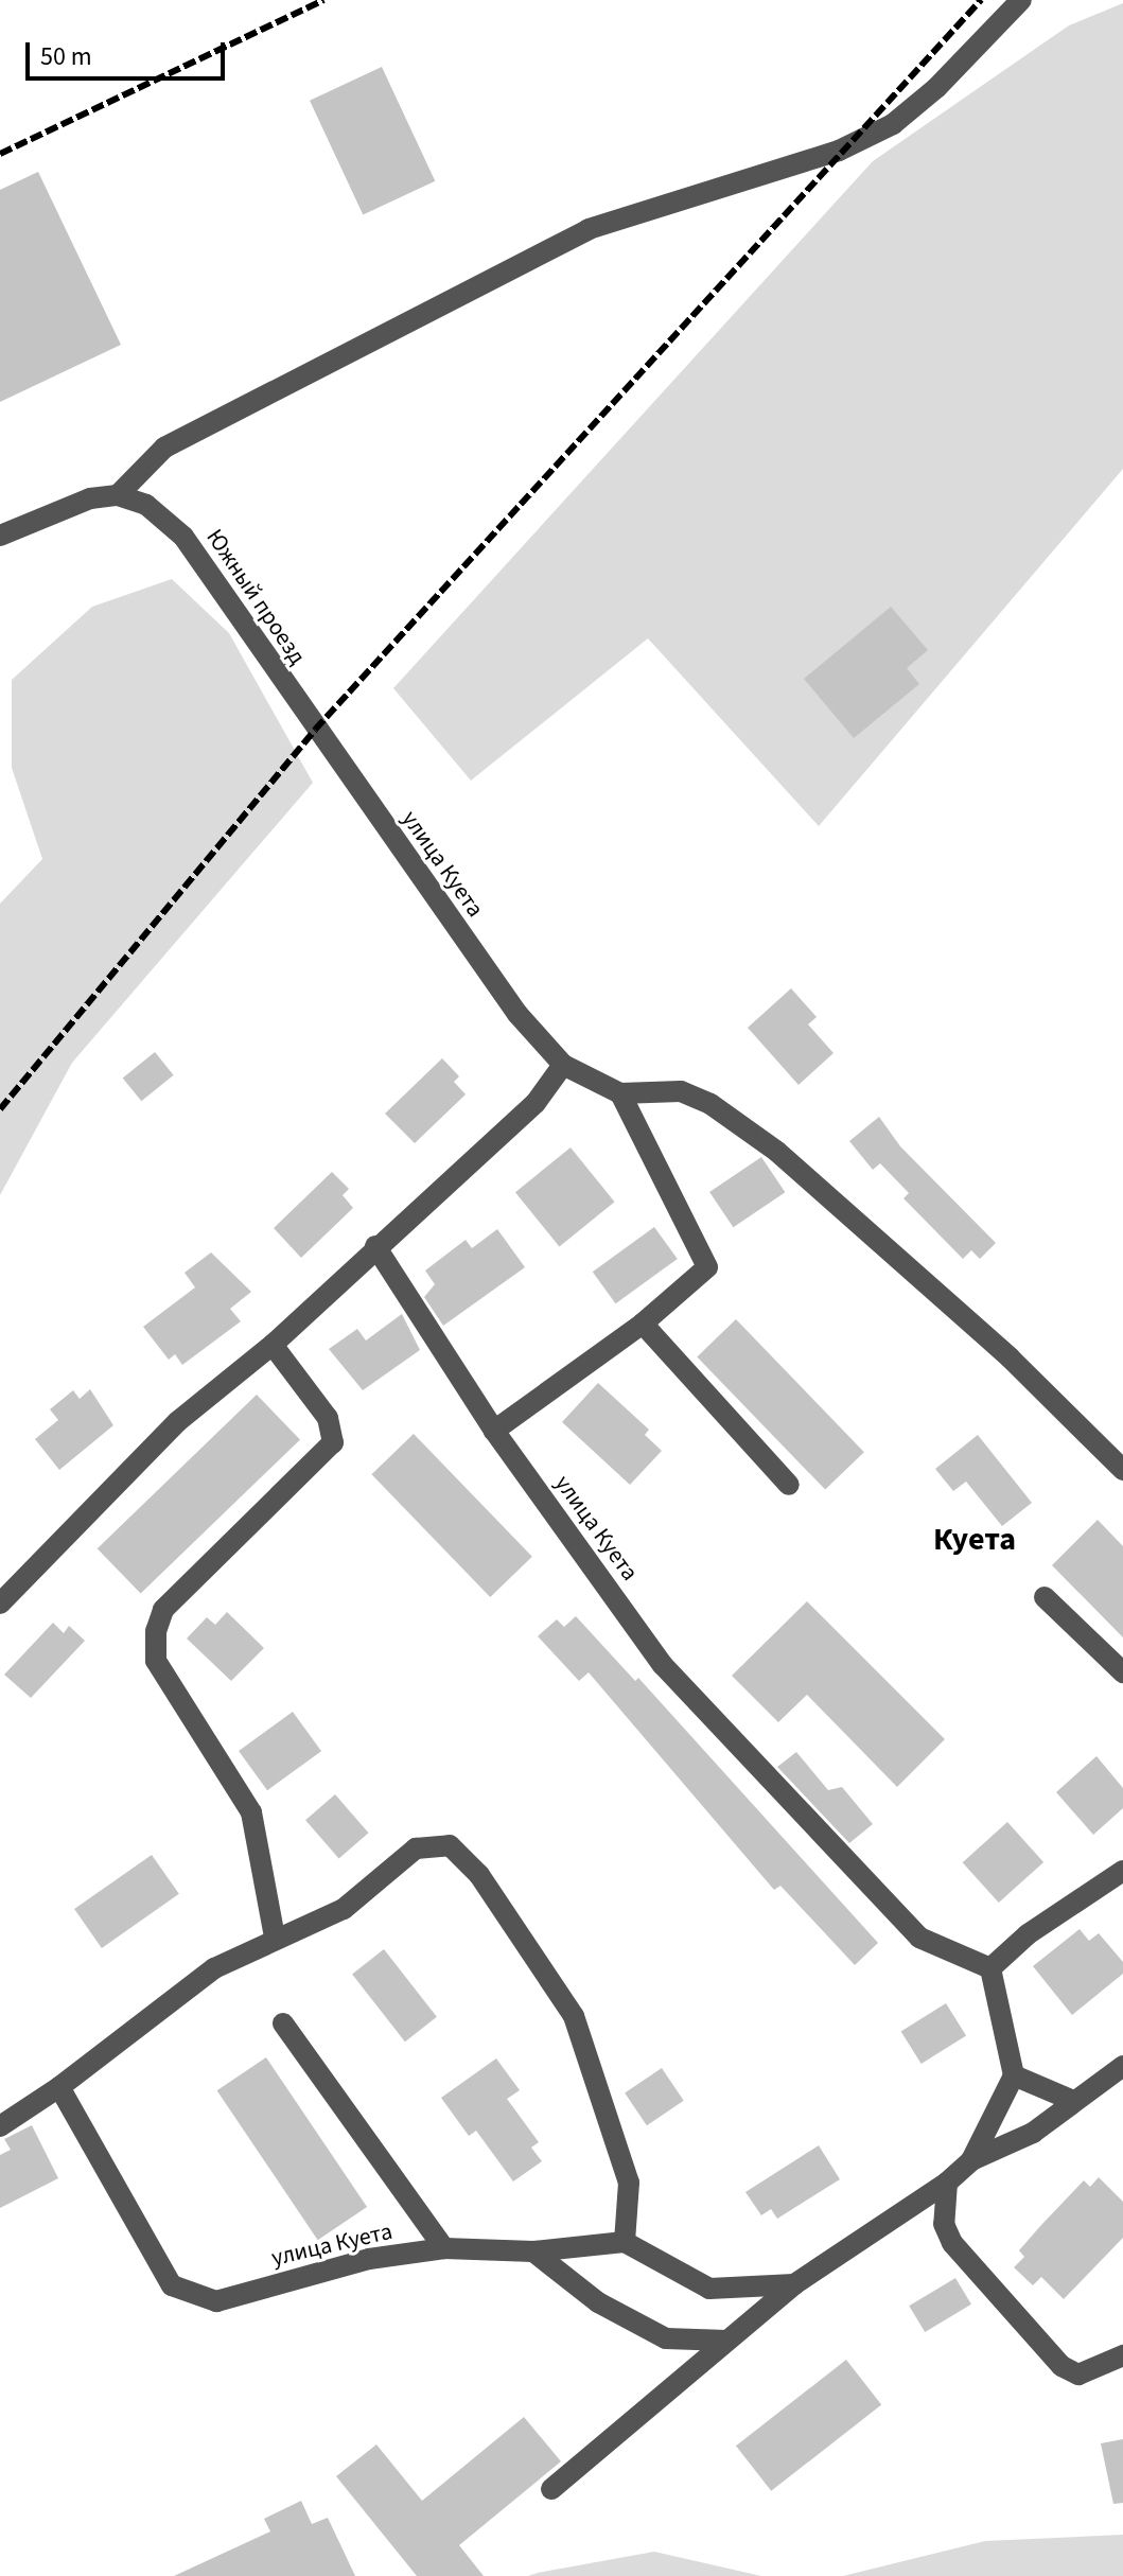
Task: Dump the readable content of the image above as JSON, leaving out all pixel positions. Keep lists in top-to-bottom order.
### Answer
{
  "streets": {
    "street": ["Южный проезд", "улица Куета"]
  },
  "crossings": [
    ["Южный проезд", "улица Куета"]
  ],
  "districts": ["Куета"],
  "scale_bar": "50 m"
}
